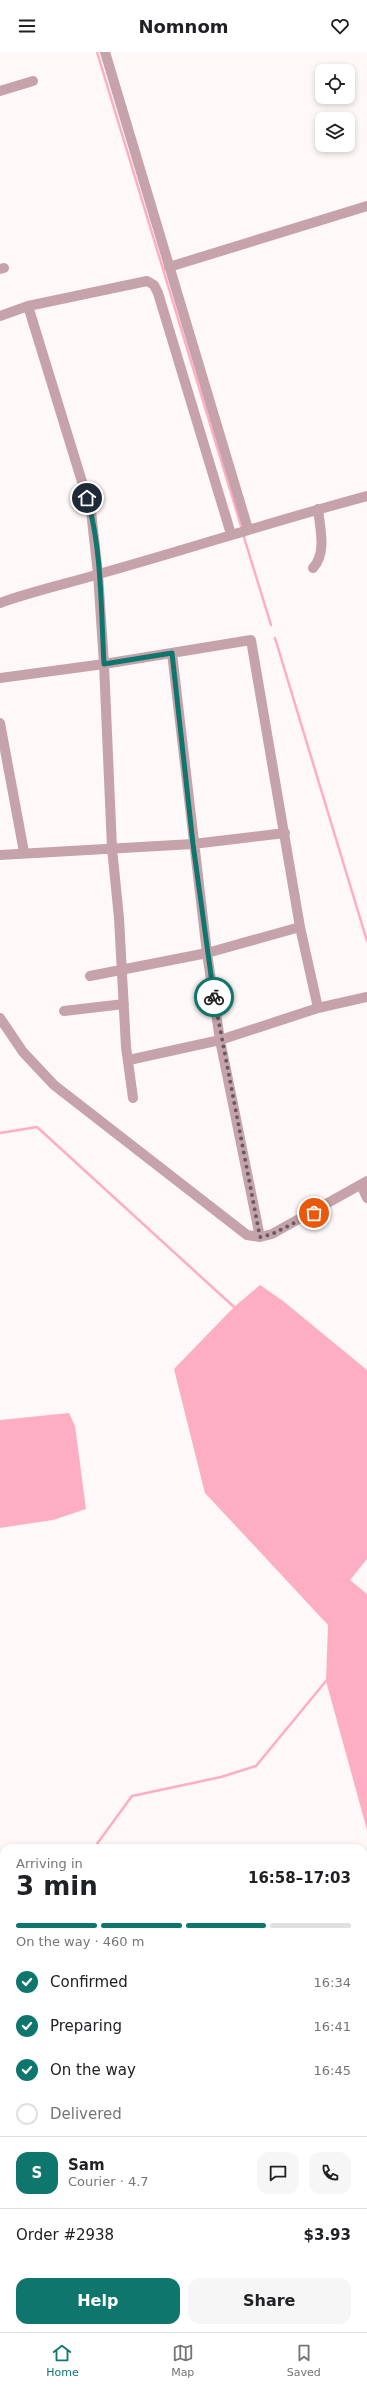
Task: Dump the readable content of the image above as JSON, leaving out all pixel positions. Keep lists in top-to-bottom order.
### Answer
{
  "page": {
    "header": "Nomnom",
    "heading": ["3 min", "Arriving in", "16:58–17:03"],
    "panel": [
      "Sam",
      "Courier · 4.7",
      "Order #2938",
      "$3.93"
    ],
    "bar": "On the way · 460 m",
    "list": [
      ["Confirmed", "16:34"],
      ["Preparing", "16:41"],
      ["On the way", "16:45"],
      "Delivered"
    ],
    "round": "S",
    "buttons": ["Help", "Share"],
    "tabs": ["Home", "Map", "Saved"]
  }
}
